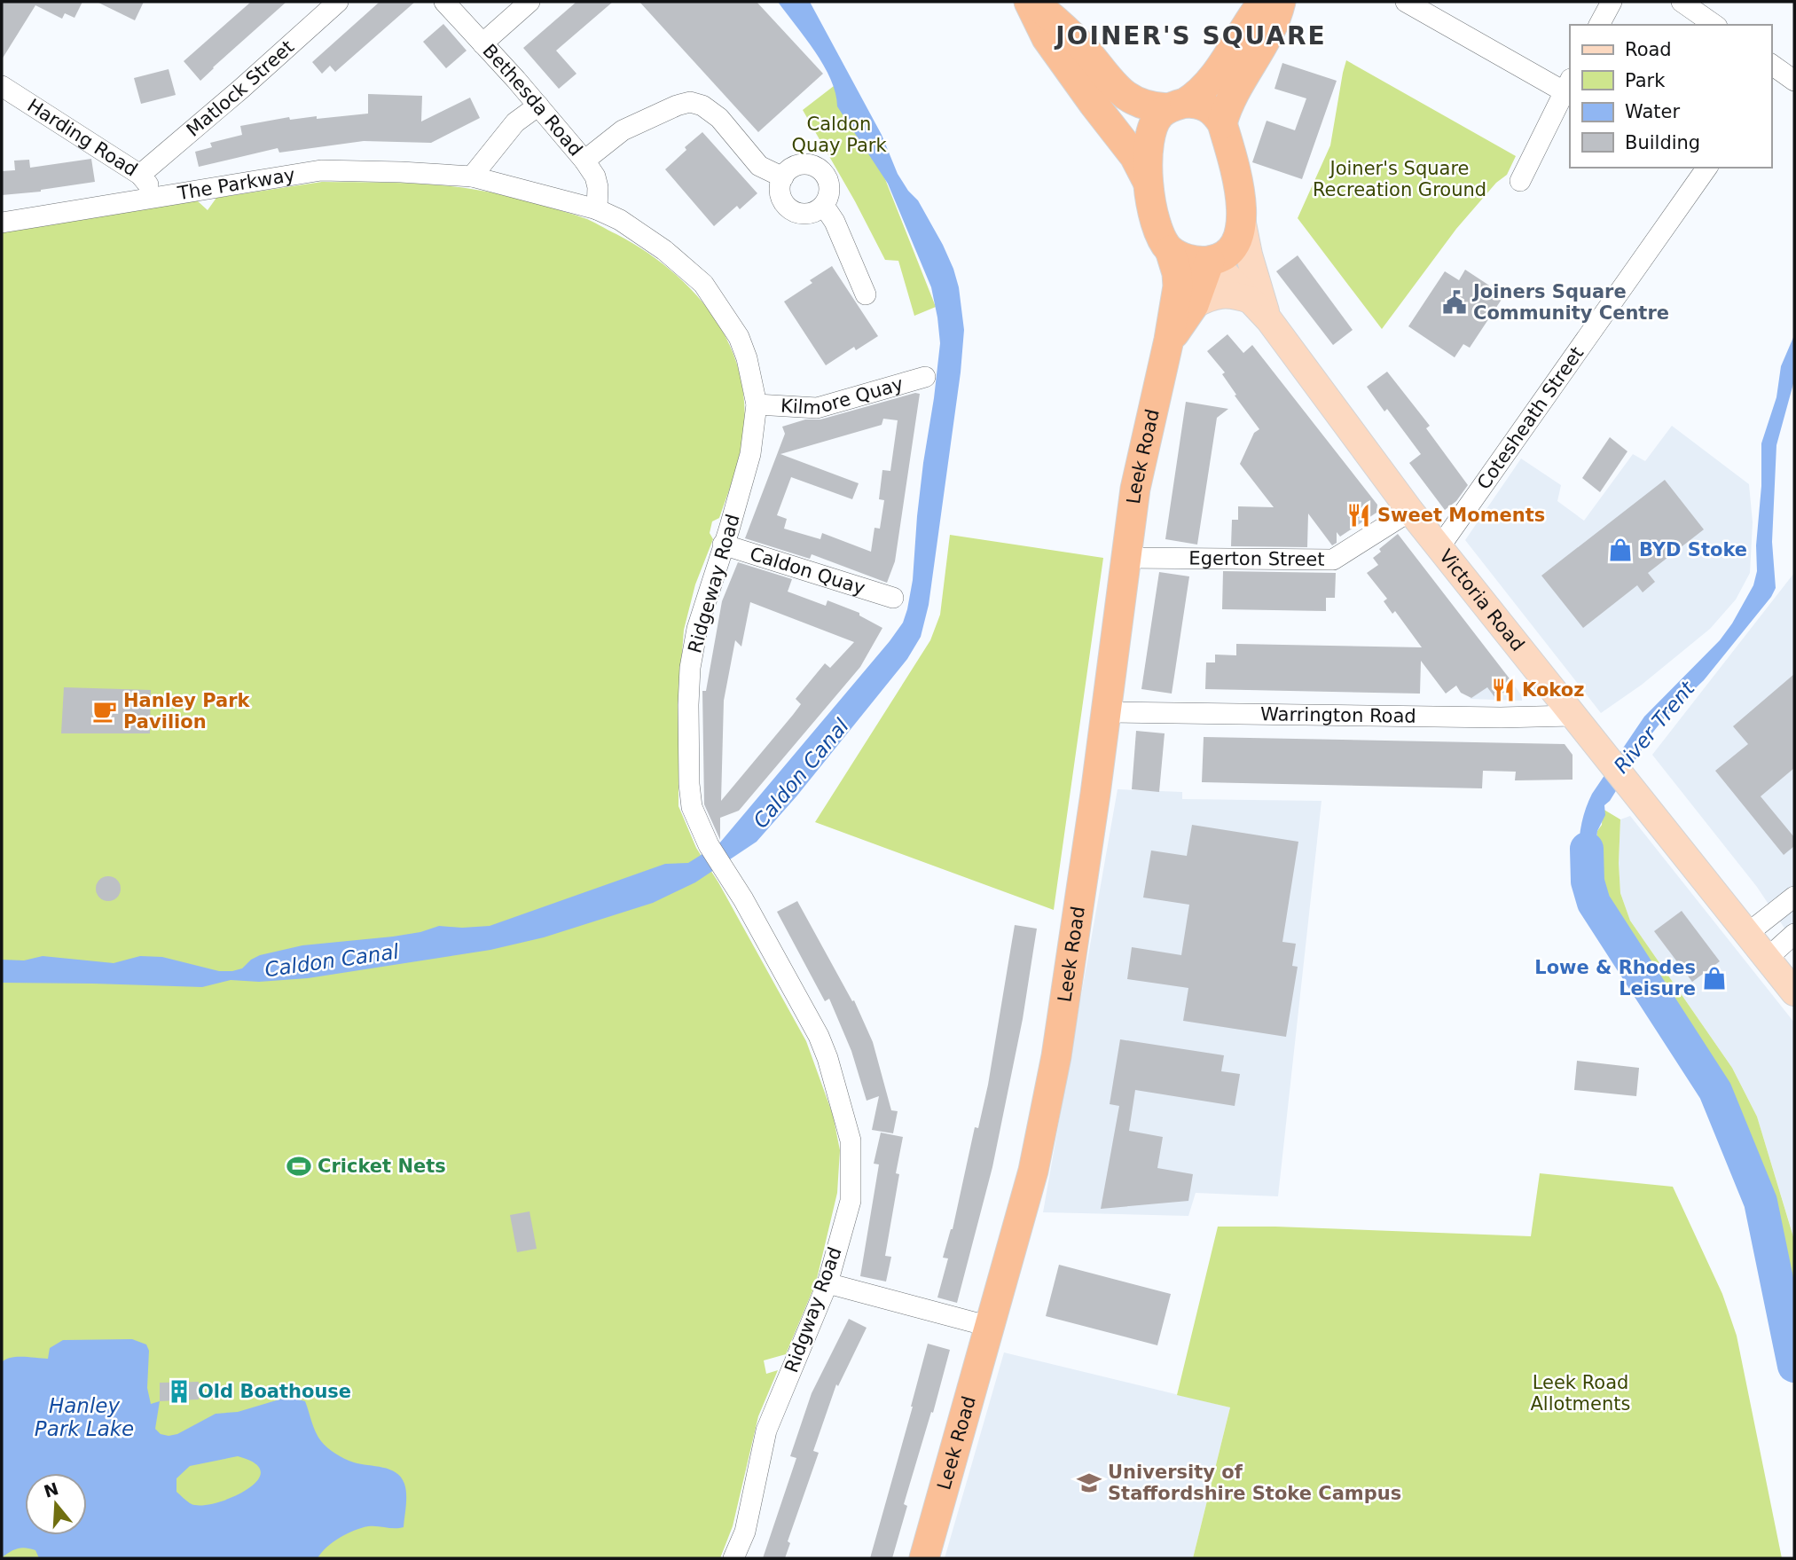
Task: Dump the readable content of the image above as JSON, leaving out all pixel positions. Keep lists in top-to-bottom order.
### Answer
{
  "streets": {
    "highway": ["Leek Road"],
    "main road": ["Victoria Road"],
    "street": [
      "Matlock Street",
      "Bethesda Road",
      "Harding Road",
      "The Parkway",
      "Kilmore Quay",
      "Cotesheath Street",
      "Egerton Street",
      "Caldon Quay",
      "Ridgeway Road",
      "Warrington Road",
      "Ridgway Road"
    ]
  },
  "crossings": [
    ["Matlock Street", "Harding Road"],
    ["Bethesda Road", "The Parkway"],
    ["Harding Road", "The Parkway"],
    ["The Parkway", "Ridgeway Road"],
    ["Kilmore Quay", "Ridgeway Road"],
    ["Cotesheath Street", "Victoria Road"],
    ["Leek Road", "Egerton Street"],
    ["Leek Road", "Victoria Road"],
    ["Leek Road", "Warrington Road"],
    ["Egerton Street", "Victoria Road"],
    ["Caldon Quay", "Ridgeway Road"],
    ["Ridgeway Road", "Ridgway Road"],
    ["Victoria Road", "Warrington Road"]
  ],
  "districts": ["JOINER'S SQUARE"],
  "water": ["River Trent", "Caldon Canal", "Hanley Park Lake"],
  "parks": ["Caldon Quay Park", "Joiner's Square Recreation Ground", "Leek Road Allotments"],
  "places": {
    "public building": ["Joiners Square Community Centre"],
    "restaurant": ["Sweet Moments", "Kokoz"],
    "shop": ["BYD Stoke", "Lowe & Rhodes Leisure"],
    "cafe": ["Hanley Park Pavilion"],
    "sports": ["Cricket Nets"],
    "building": ["Old Boathouse"],
    "school or university": ["University of Staffordshire Stoke Campus"]
  },
  "legend": [
    "Road",
    "Park",
    "Water",
    "Building"
  ],
  "north": "top"
}
